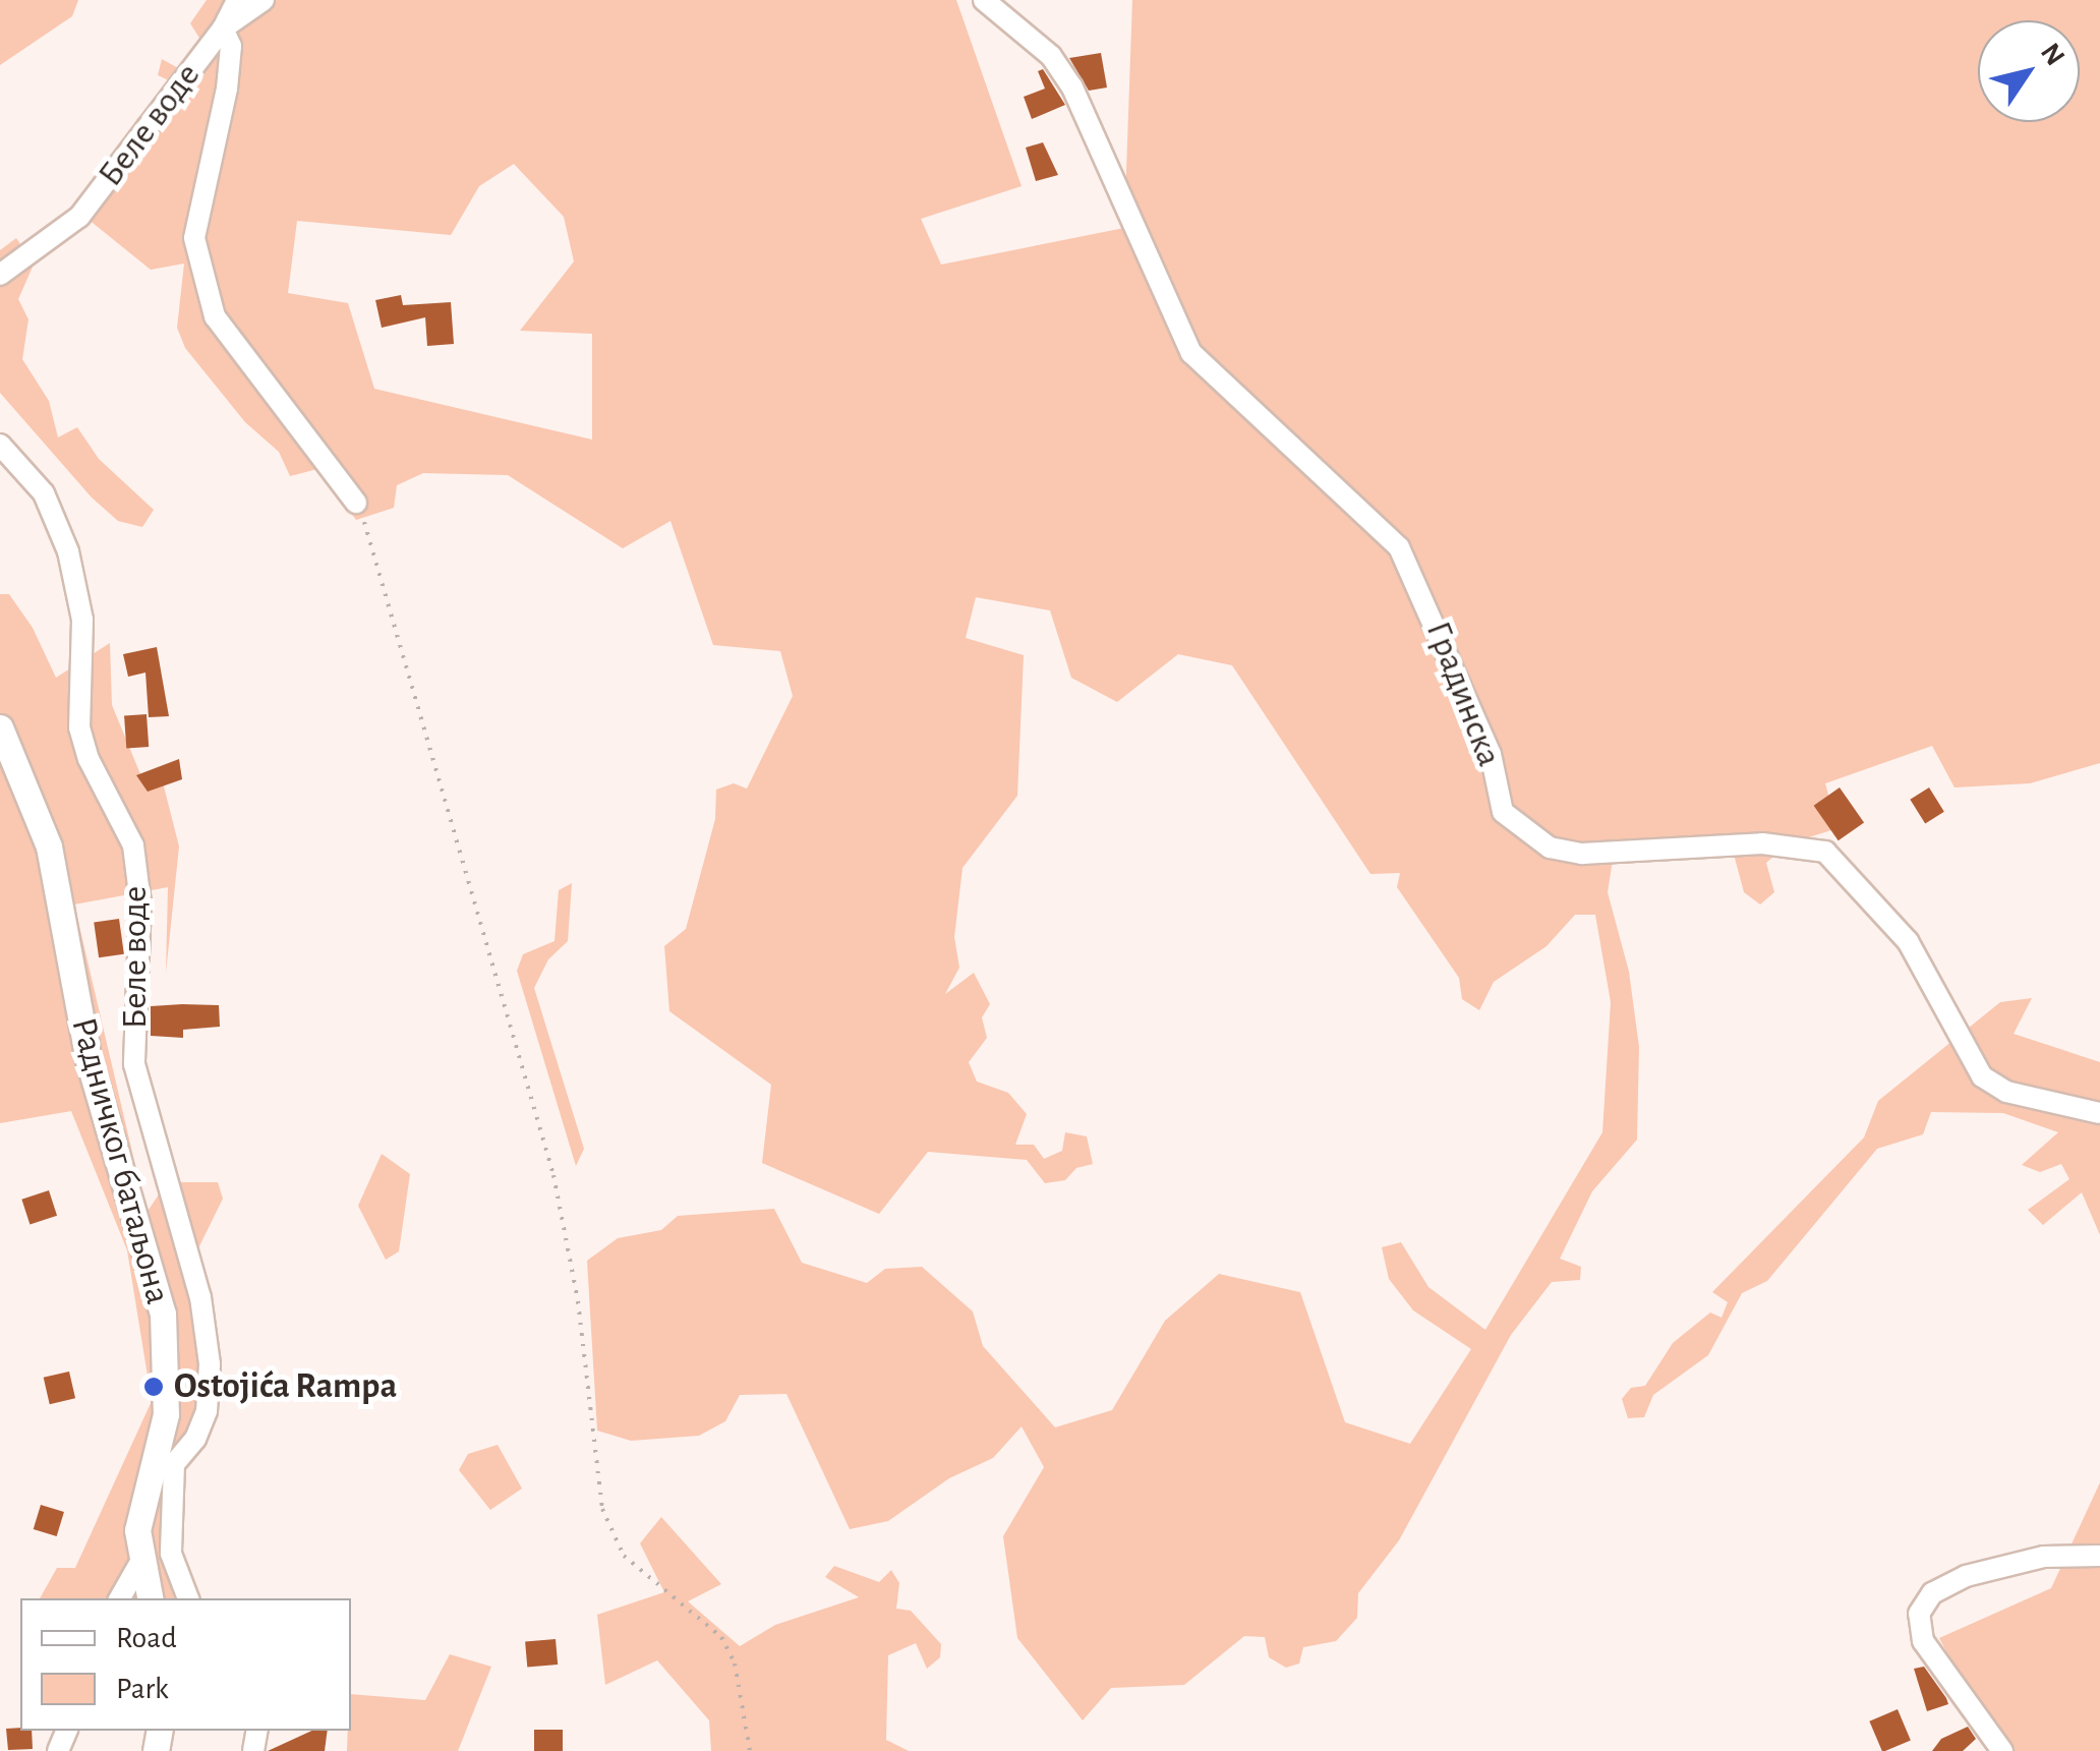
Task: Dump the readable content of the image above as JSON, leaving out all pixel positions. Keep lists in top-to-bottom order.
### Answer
{
  "streets": {
    "main road": ["Радничког батаљона"],
    "street": ["Беле воде", "Градинска"]
  },
  "crossings": [
    ["Беле воде", "Радничког батаљона"]
  ],
  "places": ["Ostojića Rampa"],
  "legend": ["Road", "Park"],
  "north": "top right"
}
